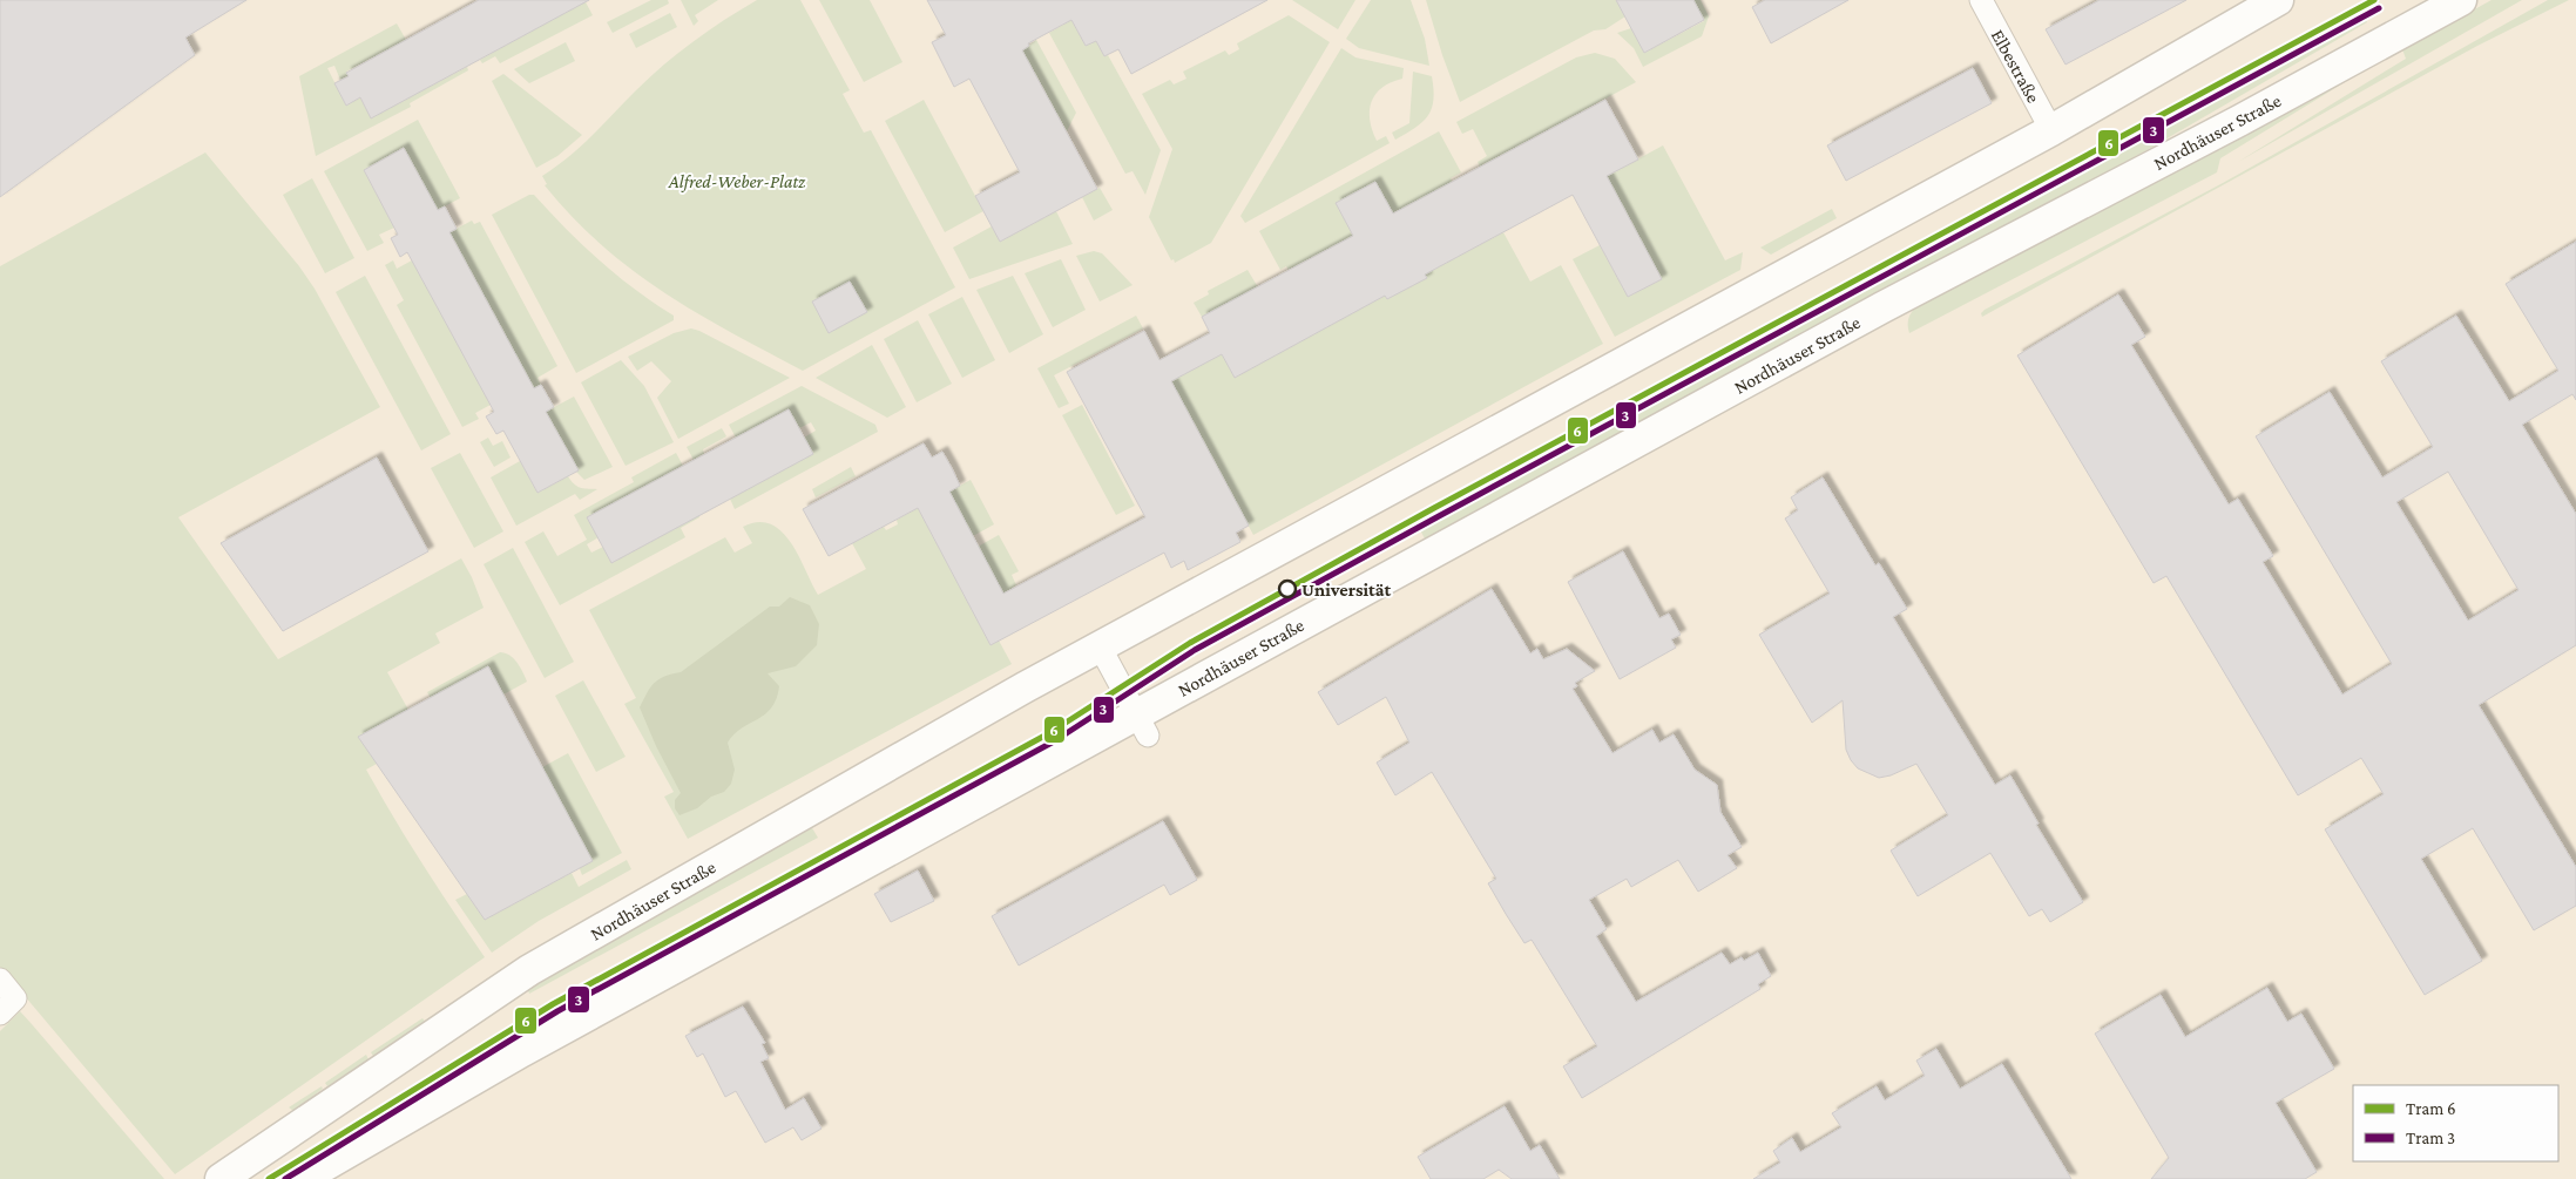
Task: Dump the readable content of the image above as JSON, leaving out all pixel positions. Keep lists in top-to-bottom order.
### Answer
{
  "streets": {
    "main road": ["Nordhäuser Straße"],
    "street": ["Elbestraße"]
  },
  "crossings": [
    ["Elbestraße", "Nordhäuser Straße"]
  ],
  "parks": ["Alfred-Weber-Platz"],
  "places": ["Universität"],
  "lines": ["tram line 6", "tram line 3"],
  "legend": ["Tram 6", "Tram 3"]
}
